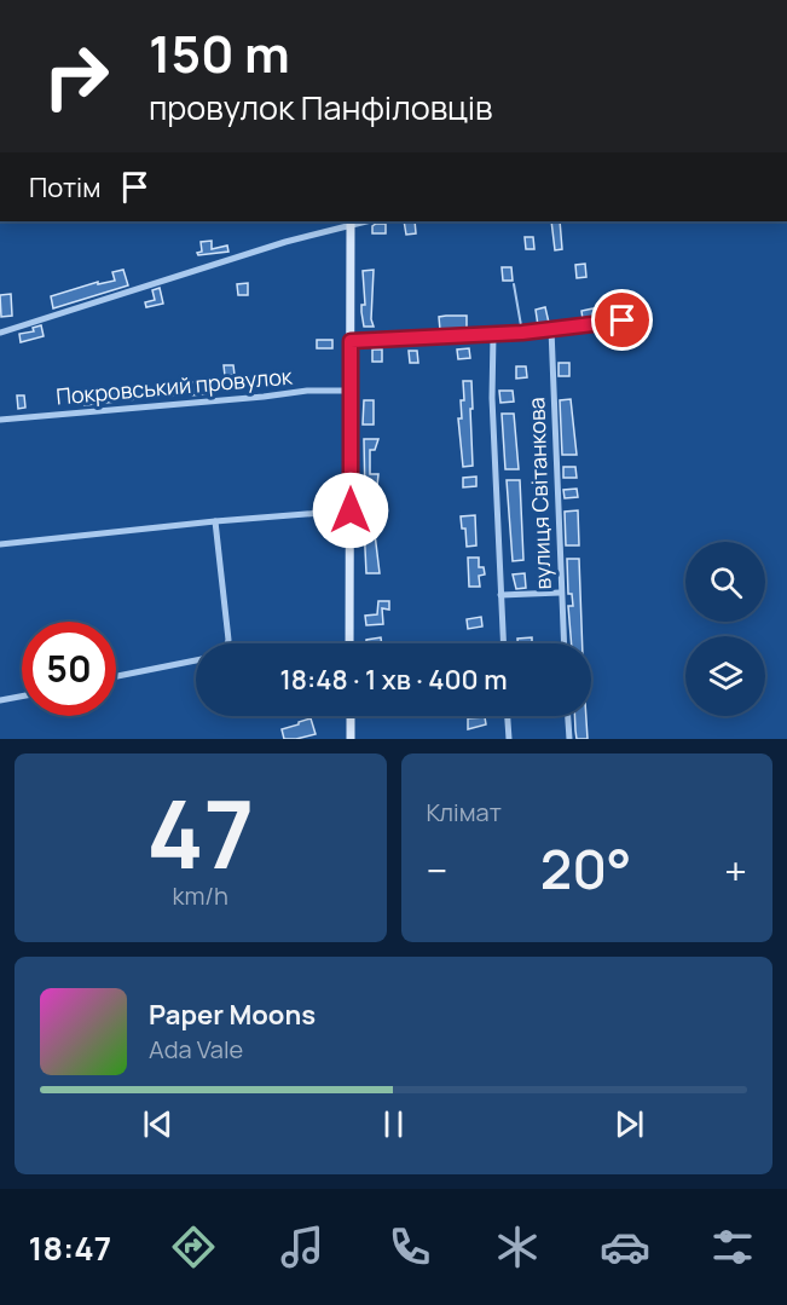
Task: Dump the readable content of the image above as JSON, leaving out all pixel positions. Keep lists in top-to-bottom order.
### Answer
{
  "streets": {
    "street": ["Покровський провулок", "вулиця Світанкова"]
  },
  "page": {
    "turn": ["150 m", "провулок Панфіловців"],
    "then": "Потім",
    "limit": "50",
    "trip": "18:48 · 1 хв · 400 m",
    "tile": [
      ["47", "km/h"],
      "Клімат"
    ],
    "heat": ["−", "20°", "+"],
    "song": ["Paper Moons", "Ada Vale"],
    "tabs": "18:47"
  }
}
